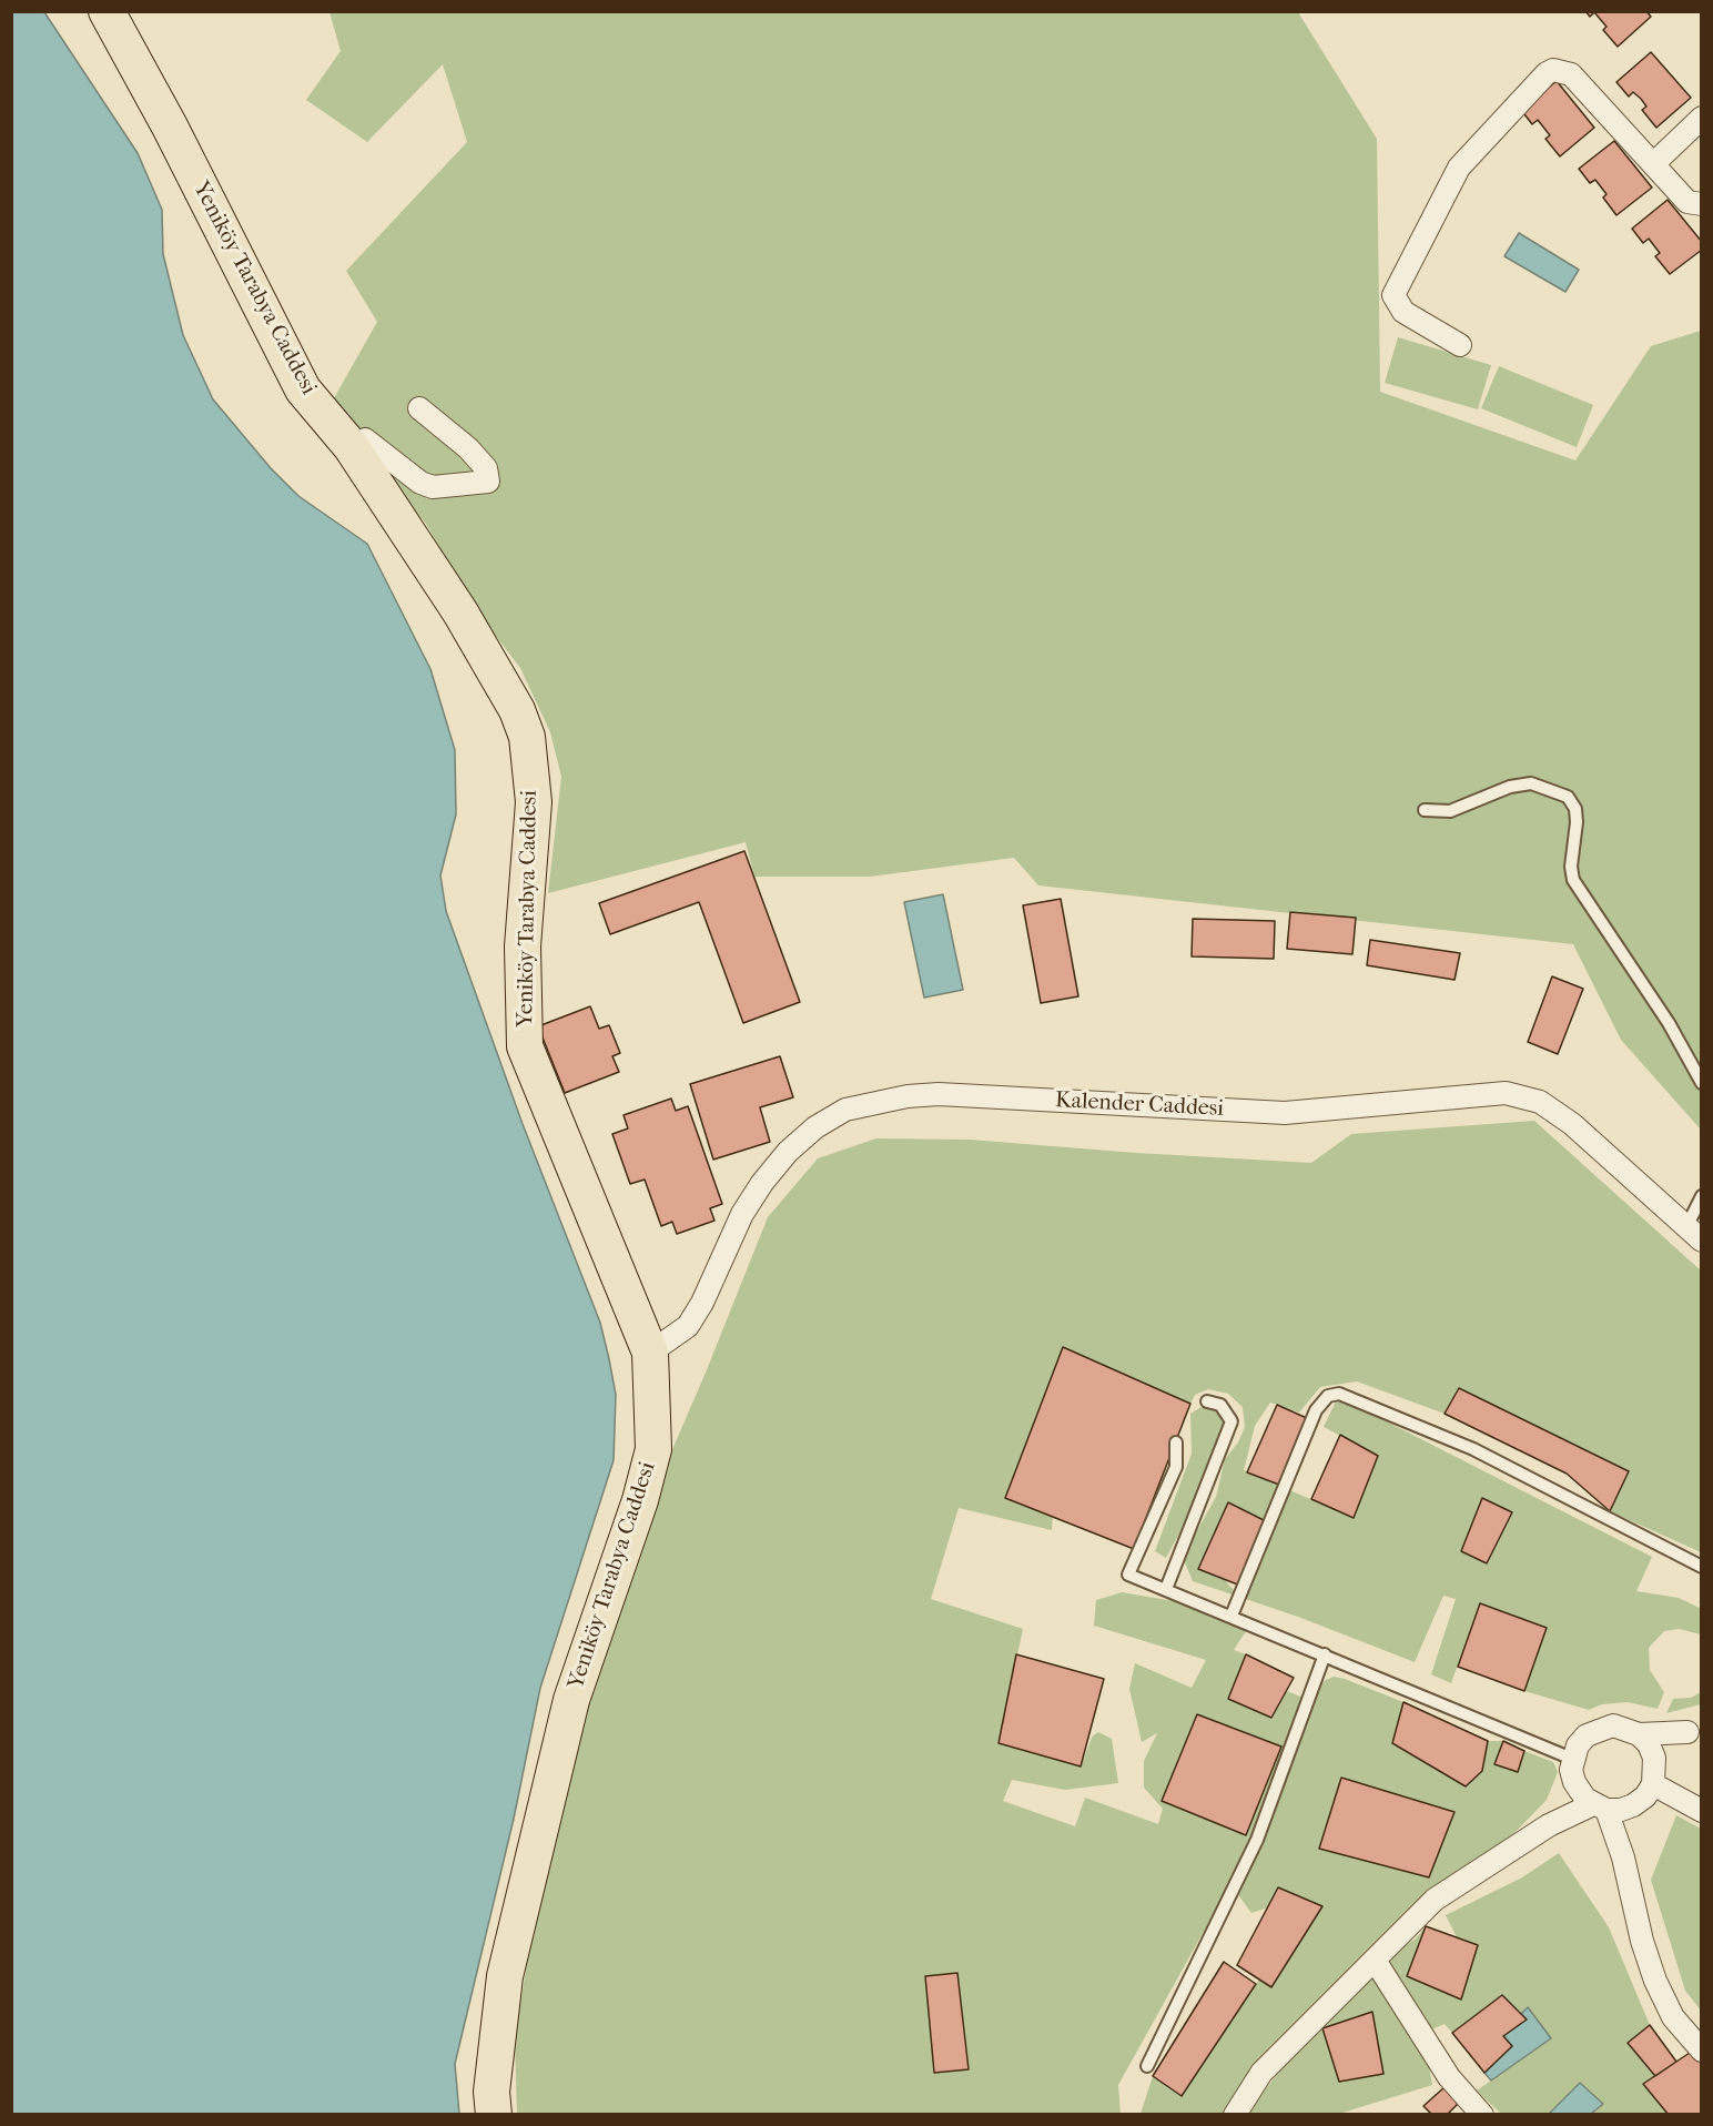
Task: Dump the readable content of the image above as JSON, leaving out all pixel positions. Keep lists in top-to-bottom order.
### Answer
{
  "streets": {
    "main road": ["Yeniköy Tarabya Caddesi"],
    "street": ["Kalender Caddesi"]
  },
  "crossings": [
    ["Yeniköy Tarabya Caddesi", "Kalender Caddesi"]
  ]
}
